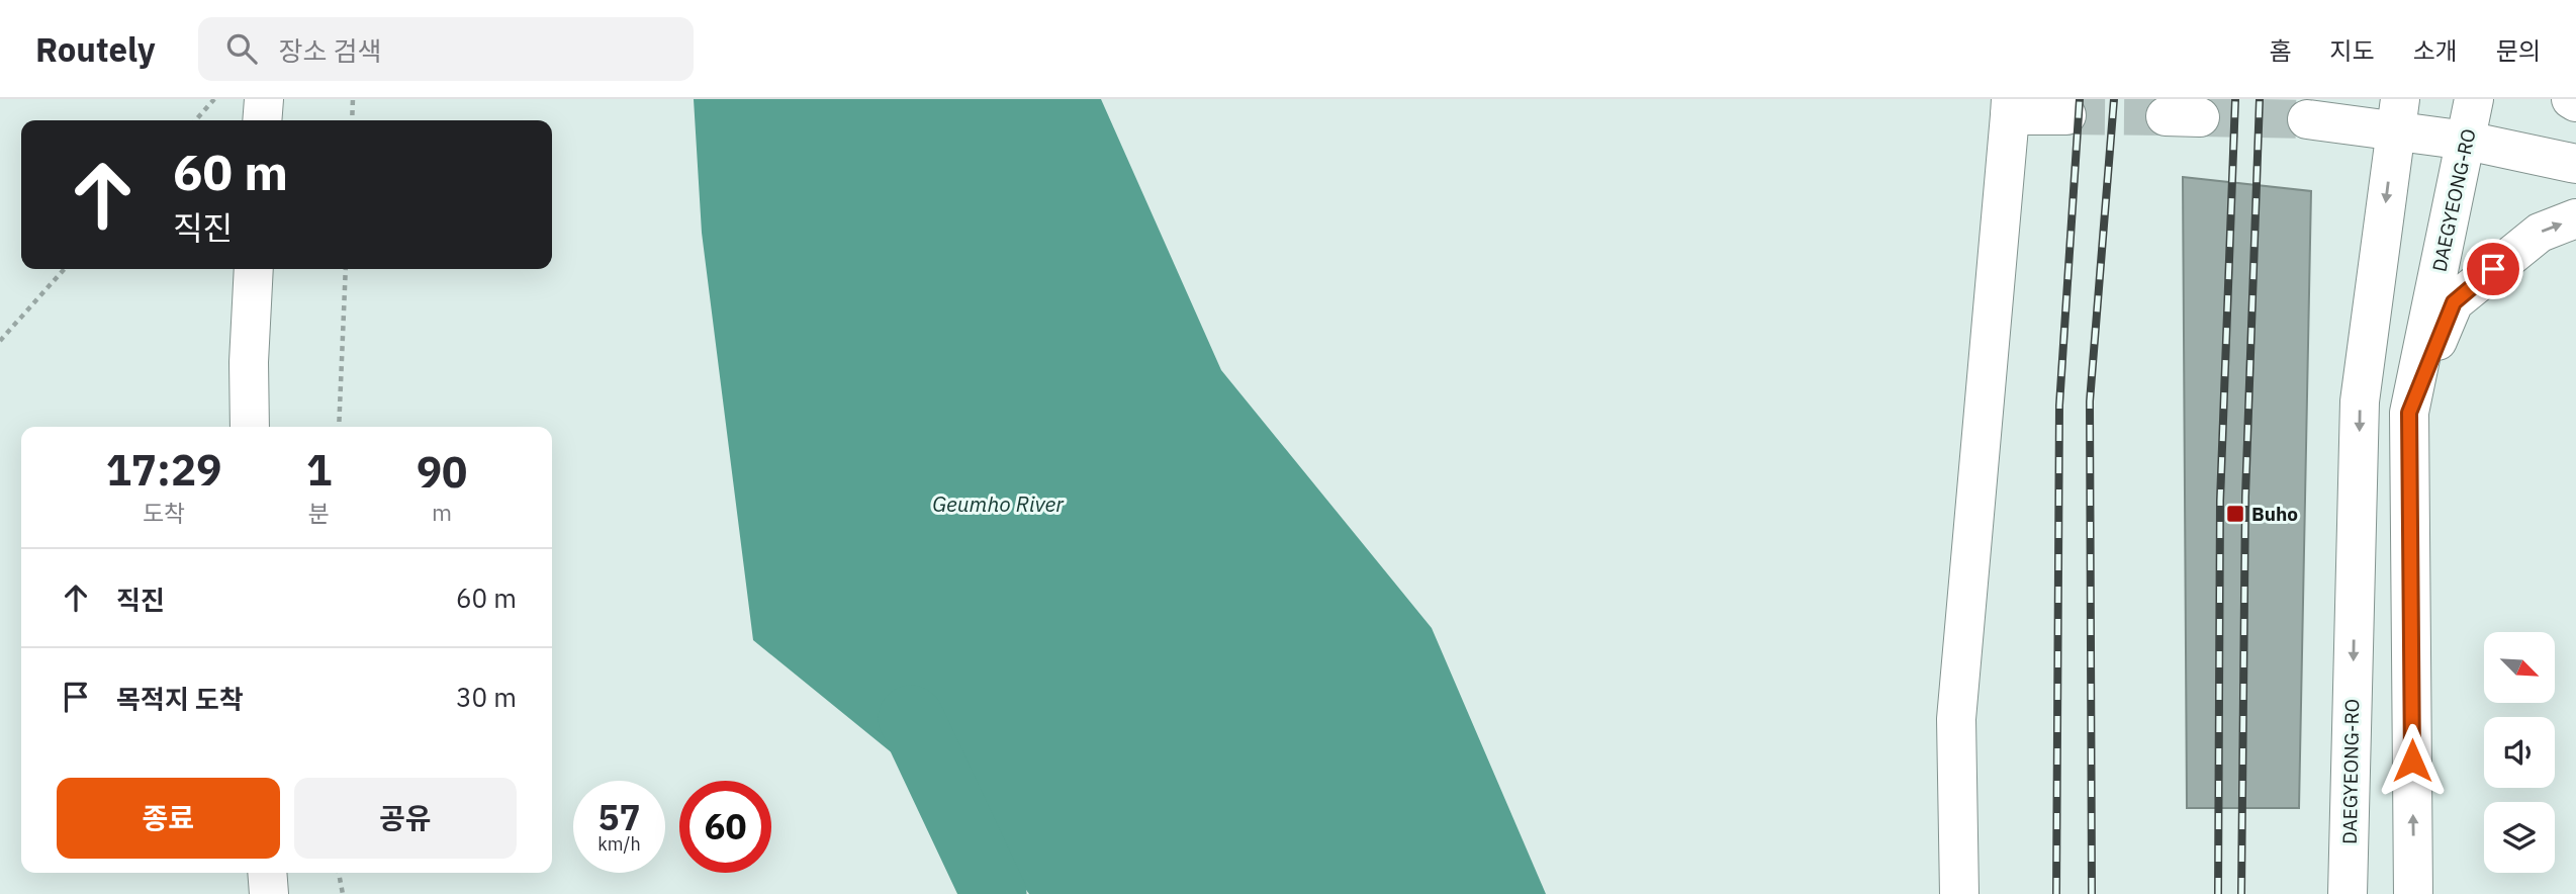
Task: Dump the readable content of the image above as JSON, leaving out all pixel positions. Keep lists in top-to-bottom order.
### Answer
{
  "streets": {
    "main road": ["DAEGYEONG-RO"]
  },
  "water": ["Geumho River"],
  "places": {
    "transit": ["Buho"]
  },
  "north": "bottom right",
  "page": {
    "header": "Routely",
    "search": "장소 검색",
    "nav": [
      "홈",
      "지도",
      "소개",
      "문의"
    ],
    "turn": ["60 m", "직진"],
    "eta": [
      "17:29",
      "도착",
      "1",
      "분",
      "90",
      "m"
    ],
    "list": [
      {
        "name": "직진",
        "value": "60 m"
      },
      {
        "name": "목적지 도착",
        "value": "30 m"
      }
    ],
    "buttons": ["종료", "공유"],
    "speed": "57 km/h",
    "limit": "60"
  }
}
